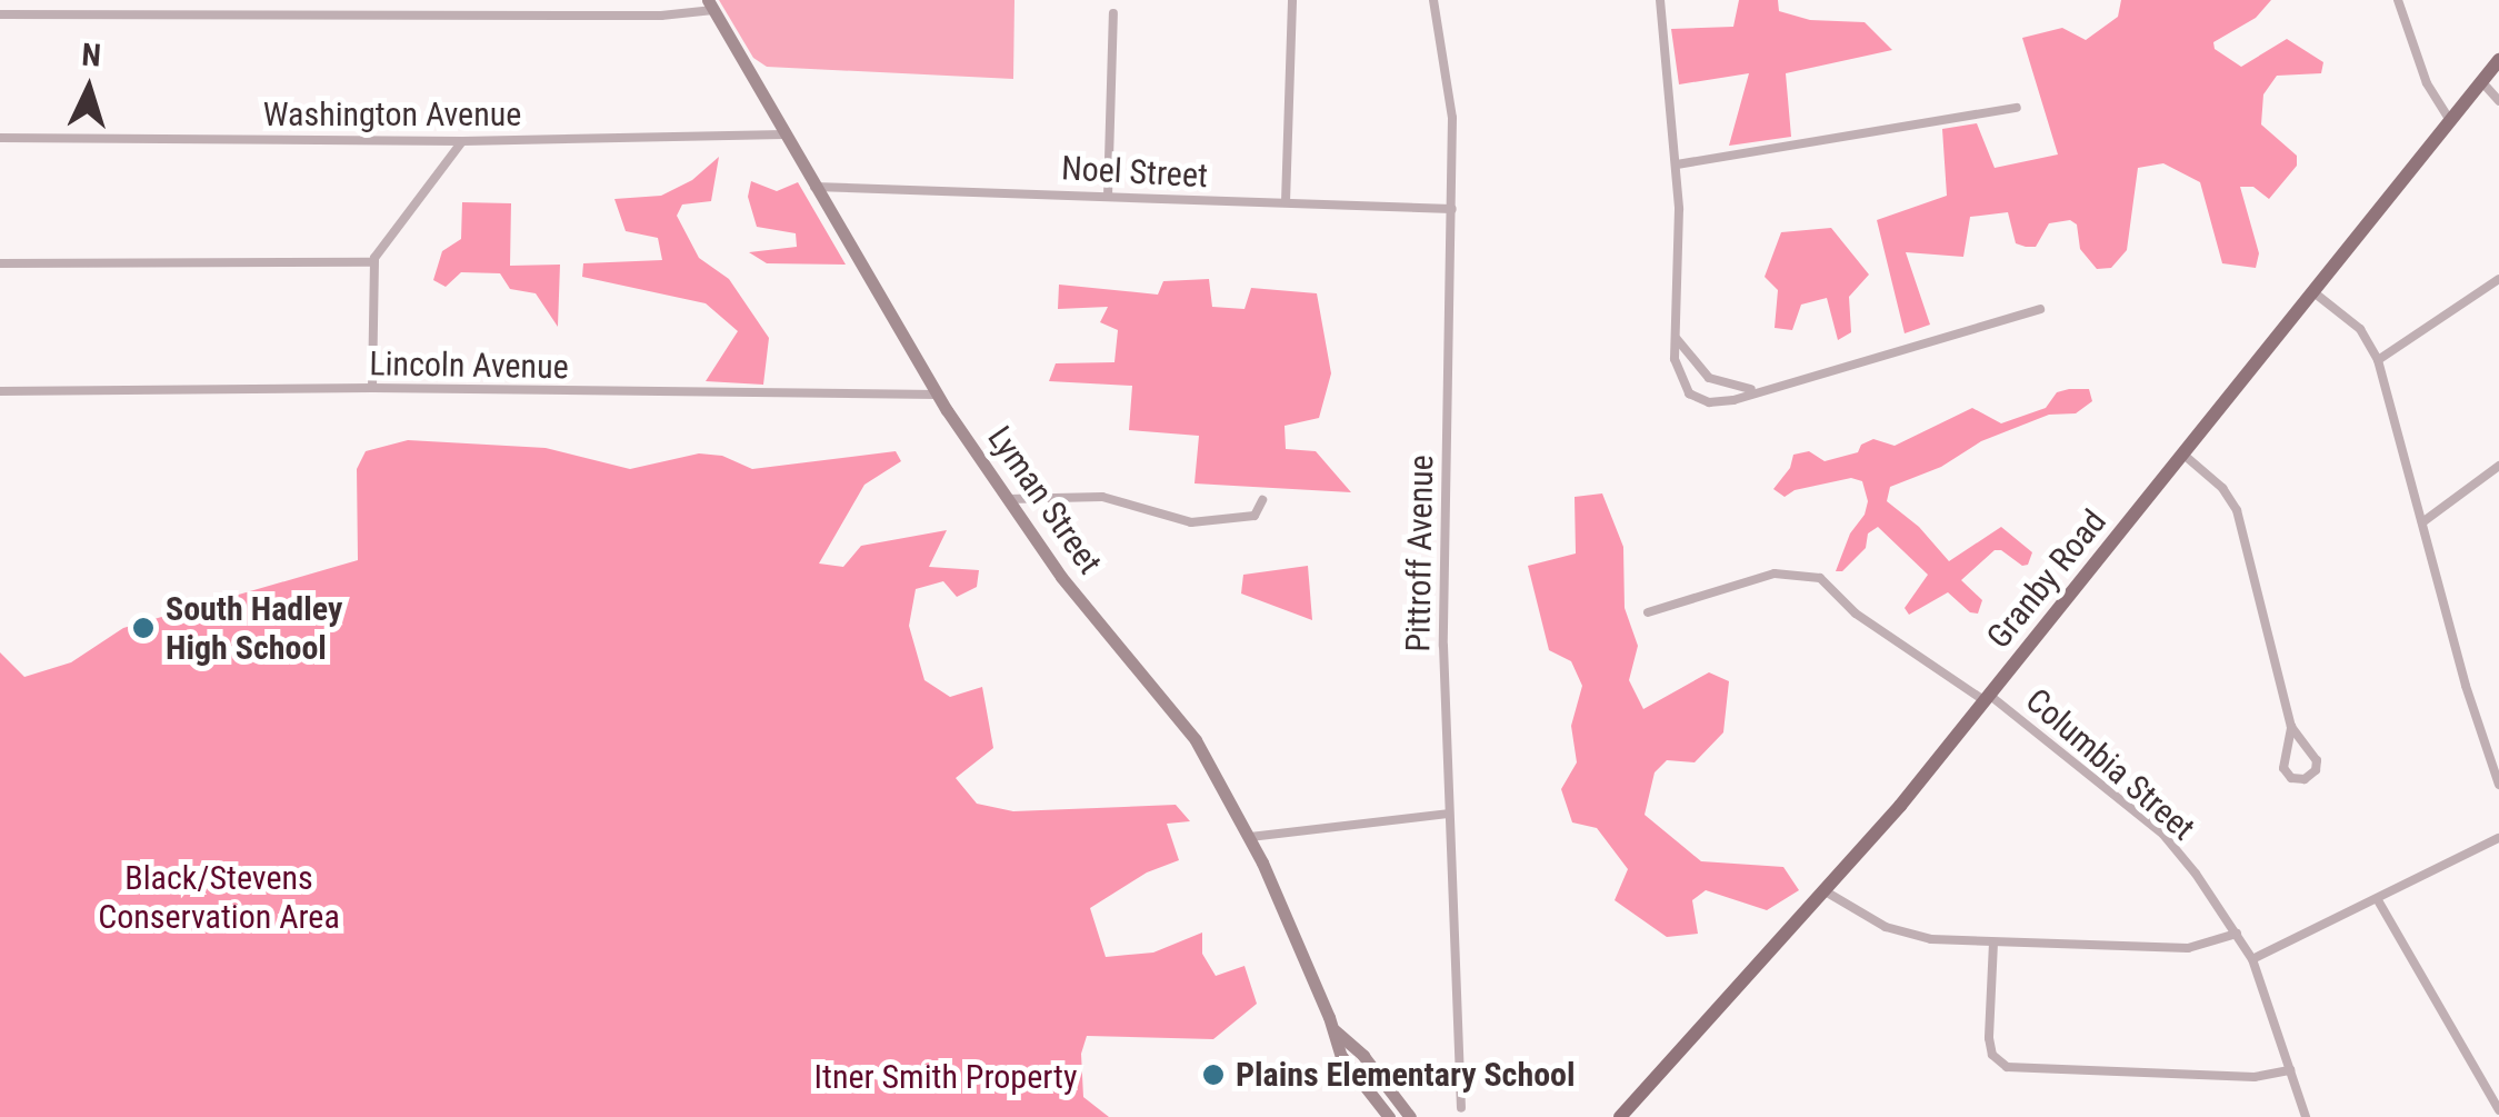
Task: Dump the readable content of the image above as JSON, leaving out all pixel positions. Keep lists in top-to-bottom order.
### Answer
{
  "streets": {
    "main road": ["Lyman Street", "Granby Road"],
    "street": [
      "Washington Avenue",
      "Noel Street",
      "Lincoln Avenue",
      "Pittroff Avenue",
      "Columbia Street"
    ]
  },
  "crossings": [
    ["Washington Avenue", "Lyman Street"],
    ["Noel Street", "Lyman Street"],
    ["Noel Street", "Pittroff Avenue"],
    ["Lincoln Avenue", "Lyman Street"],
    ["Granby Road", "Columbia Street"]
  ],
  "parks": ["Black/Stevens Conservation Area", "Itner Smith Property"],
  "places": ["South Hadley High School", "Plains Elementary School"],
  "north": "top"
}
